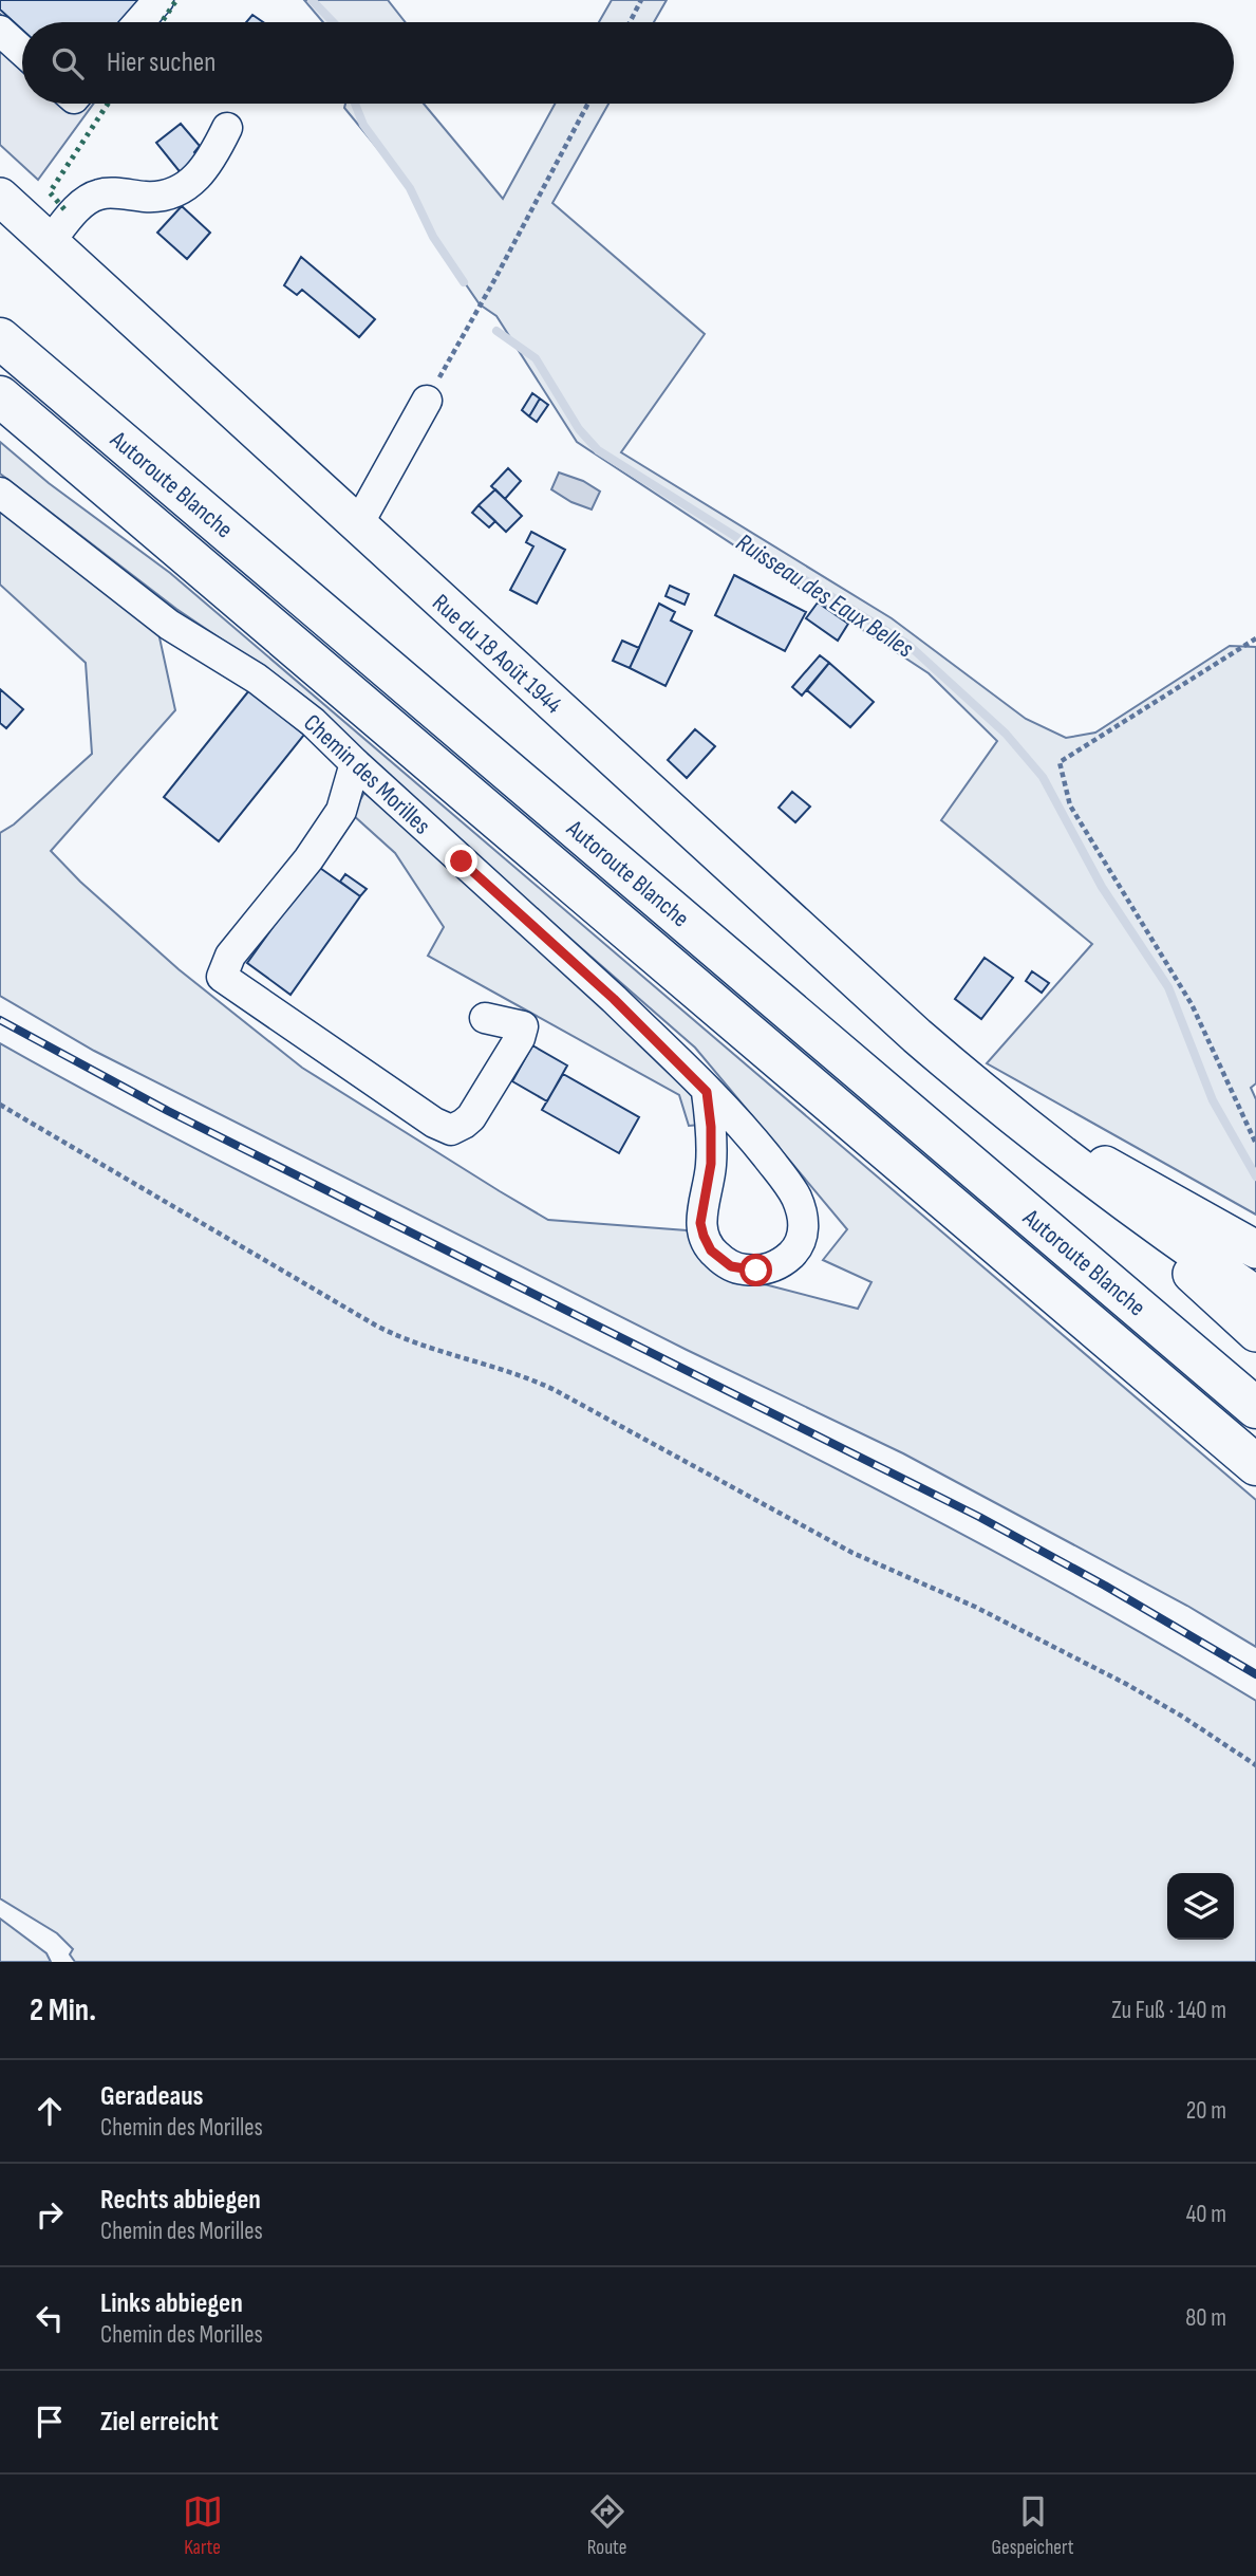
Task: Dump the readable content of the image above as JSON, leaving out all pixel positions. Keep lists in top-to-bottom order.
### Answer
{
  "streets": {
    "highway": ["Autoroute Blanche"],
    "main road": ["Rue du 18 Août 1944"],
    "street": ["Chemin des Morilles"]
  },
  "water": ["Ruisseau des Eaux Belles"],
  "page": {
    "search": "Hier suchen",
    "heading": ["2 Min.", "Zu Fuß · 140 m"],
    "list": [
      ["Geradeaus", "Chemin des Morilles", "20 m"],
      ["Rechts abbiegen", "Chemin des Morilles", "40 m"],
      ["Links abbiegen", "Chemin des Morilles", "80 m"],
      "Ziel erreicht"
    ],
    "nav": ["Karte", "Route", "Gespeichert"]
  }
}
